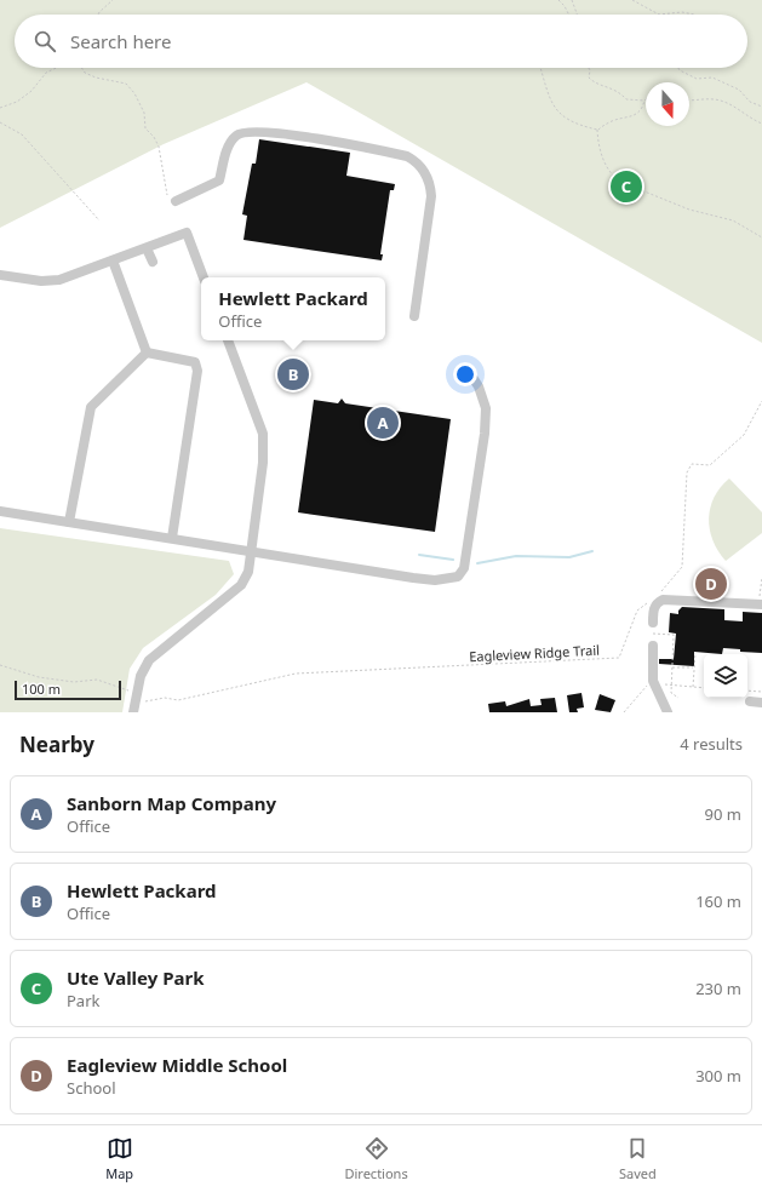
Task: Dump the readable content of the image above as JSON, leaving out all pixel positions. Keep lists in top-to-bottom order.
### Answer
{
  "streets": {
    "path": ["Eagleview Ridge Trail"]
  },
  "scale_bar": "100 m",
  "north": "bottom",
  "page": {
    "search": "Search here",
    "pins": [
      "C",
      "B",
      "A",
      "D"
    ],
    "popup": ["Hewlett Packard", "Office"],
    "scale": "100 m",
    "heading": ["Nearby", "4 results"],
    "list": [
      {
        "mark": "A",
        "name": "Sanborn Map Company",
        "note": "Office",
        "value": "90 m"
      },
      {
        "mark": "B",
        "name": "Hewlett Packard",
        "note": "Office",
        "value": "160 m"
      },
      {
        "mark": "C",
        "name": "Ute Valley Park",
        "note": "Park",
        "value": "230 m"
      },
      {
        "mark": "D",
        "name": "Eagleview Middle School",
        "note": "School",
        "value": "300 m"
      }
    ],
    "nav": ["Map", "Directions", "Saved"]
  }
}
